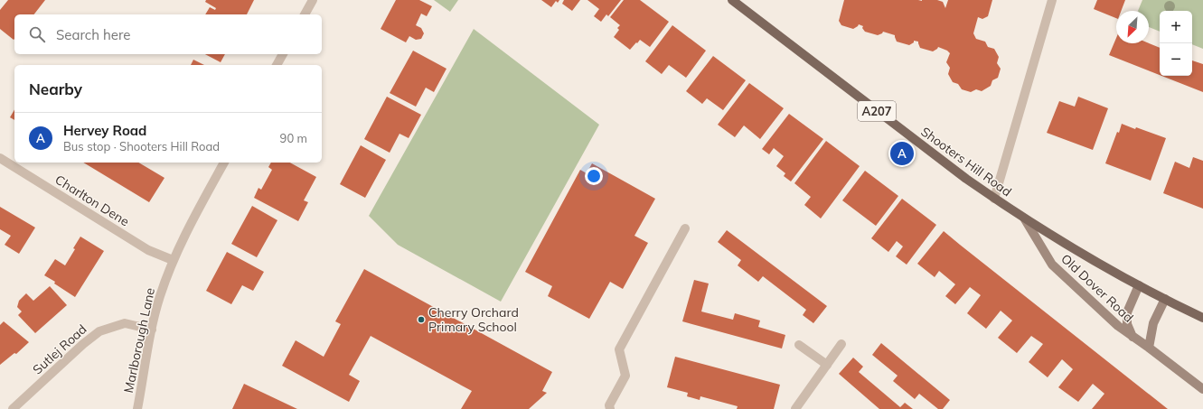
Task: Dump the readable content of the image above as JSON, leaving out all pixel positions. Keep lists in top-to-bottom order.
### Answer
{
  "streets": {
    "main road": ["A207", "Shooters Hill Road", "Old Dover Road"],
    "street": ["Charlton Dene", "Marlborough Lane", "Sutlej Road"]
  },
  "crossings": [
    ["Shooters Hill Road", "Old Dover Road"],
    ["Charlton Dene", "Marlborough Lane"],
    ["Marlborough Lane", "Sutlej Road"]
  ],
  "places": ["Cherry Orchard Primary School"],
  "north": "bottom left",
  "page": {
    "map_buttons": ["+", "−"],
    "search": "Search here",
    "heading": "Nearby",
    "list": [
      {
        "mark": "A",
        "name": "Hervey Road",
        "note": "Bus stop · Shooters Hill Road",
        "value": "90 m"
      }
    ],
    "pins": "A"
  }
}
